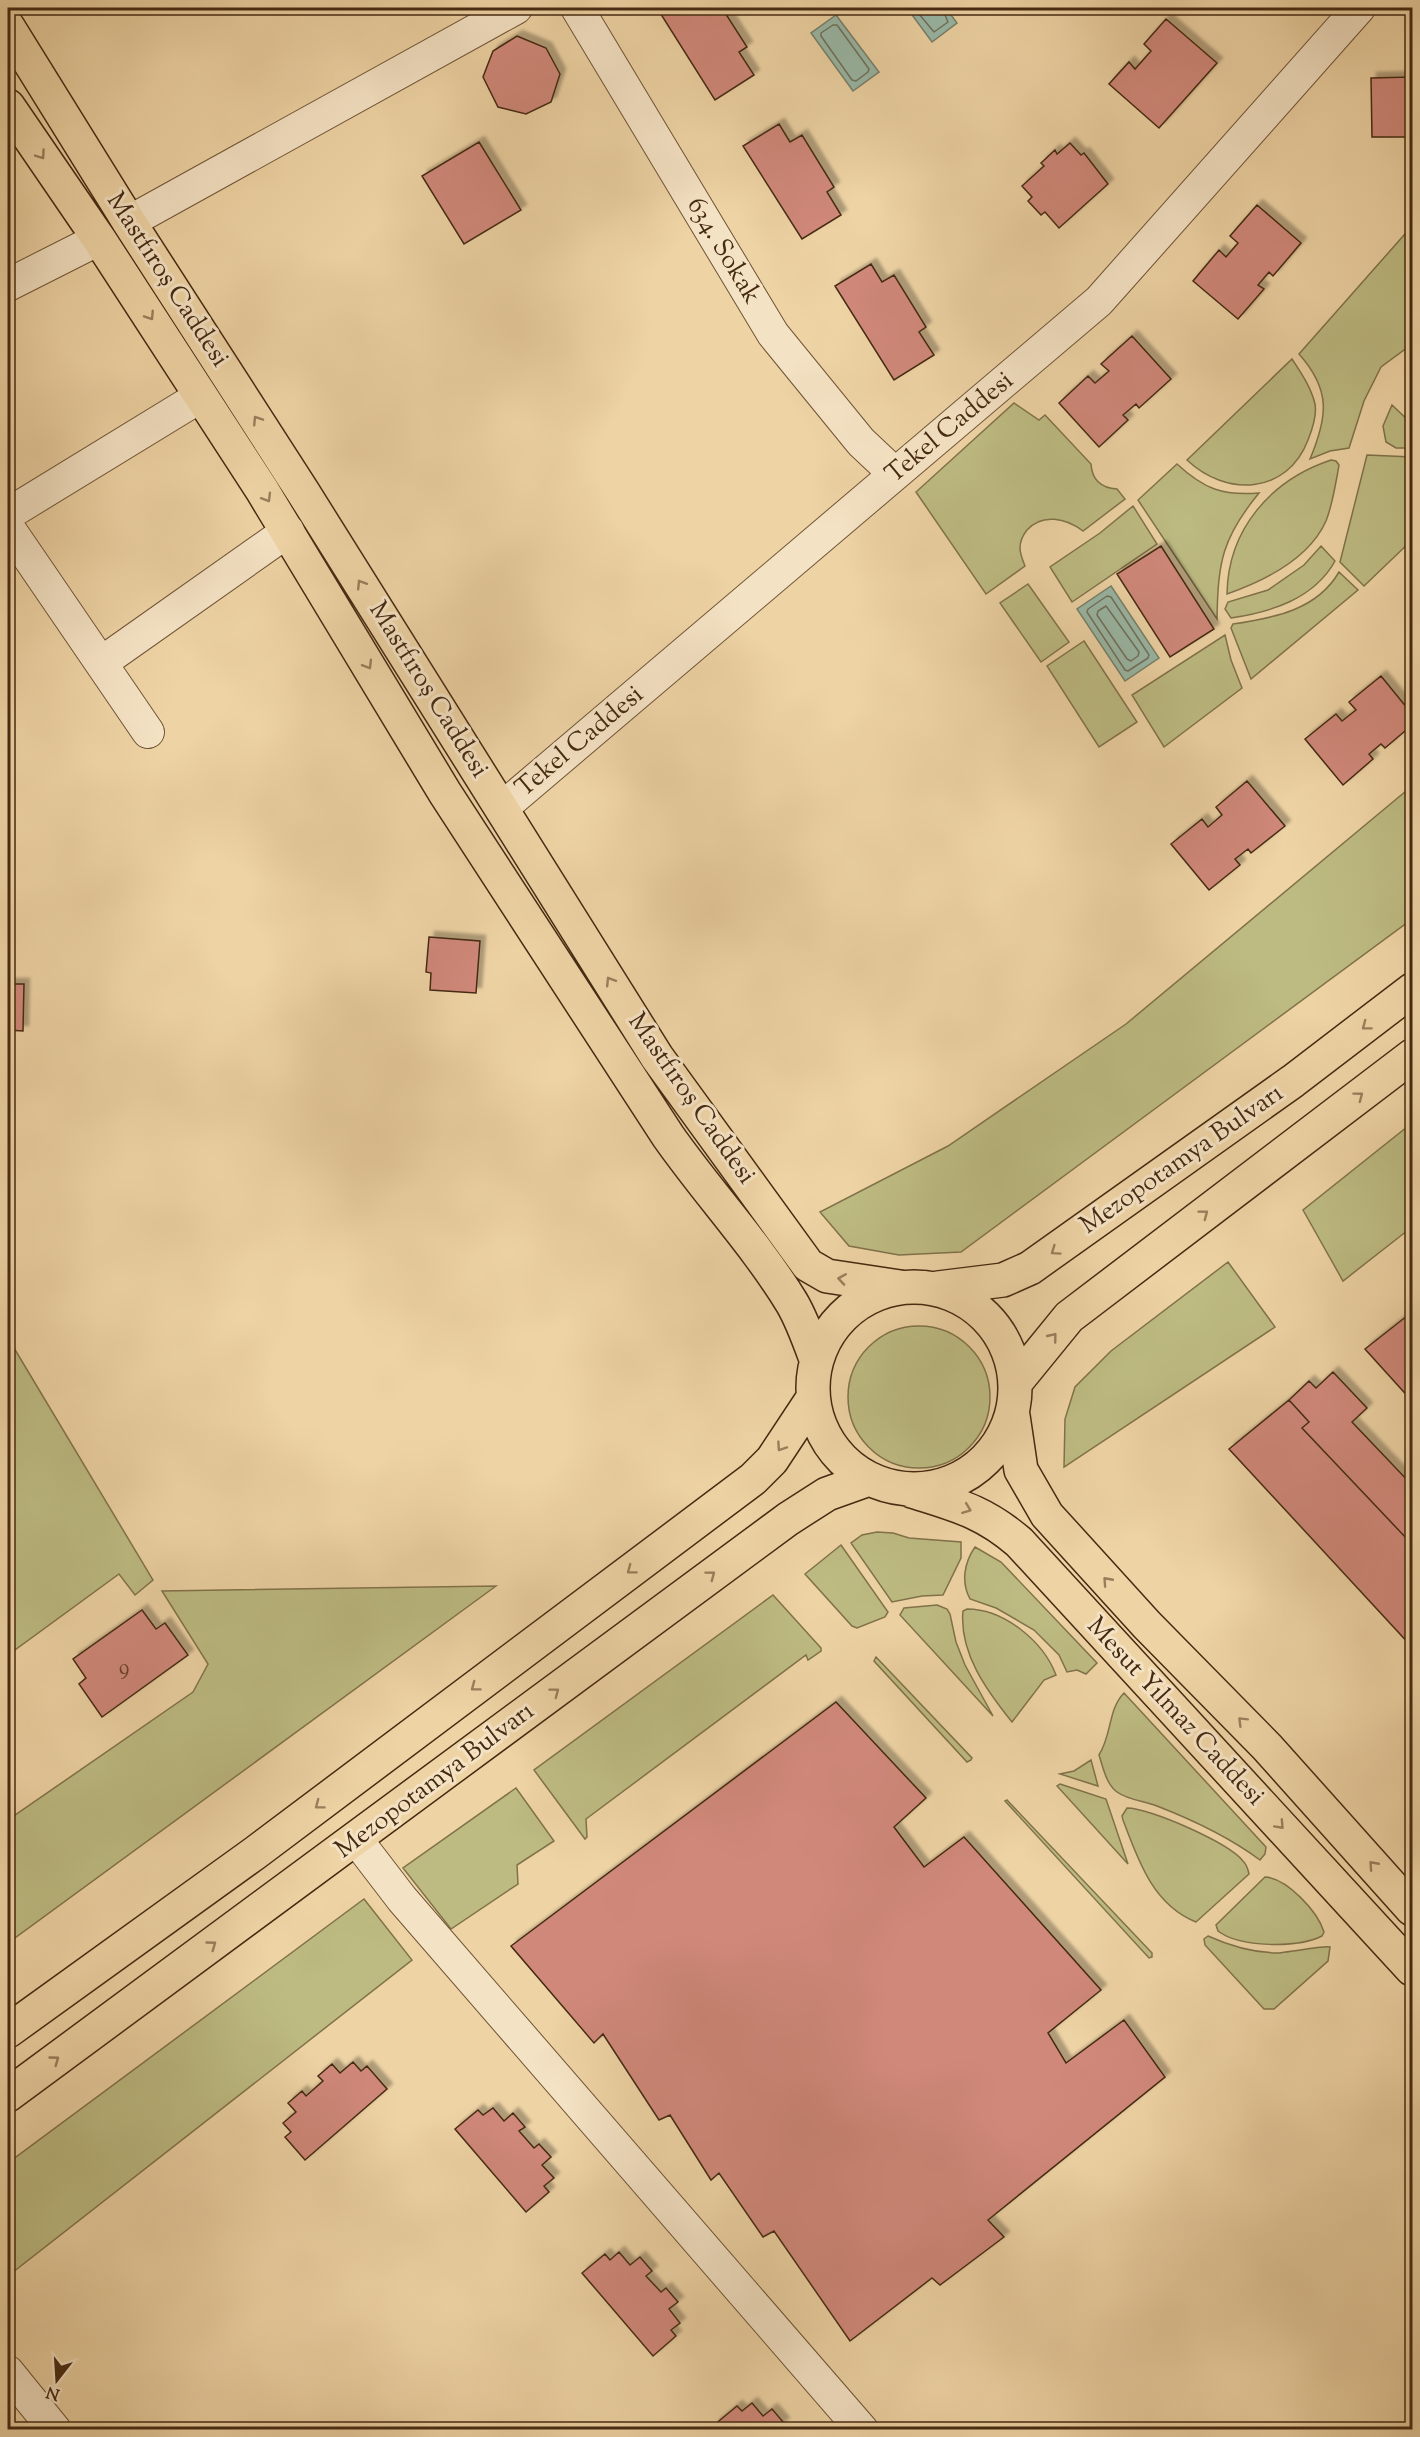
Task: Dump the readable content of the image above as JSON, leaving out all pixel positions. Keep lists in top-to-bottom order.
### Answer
{
  "streets": {
    "main road": ["Mastfıroş Caddesi", "Mezopotamya Bulvarı", "Mesut Yılmaz Caddesi"],
    "street": ["634. Sokak", "Tekel Caddesi"]
  },
  "crossings": [
    ["634. Sokak", "Tekel Caddesi"],
    ["Mastfıroş Caddesi", "Tekel Caddesi"],
    ["Mastfıroş Caddesi", "Mezopotamya Bulvarı"],
    ["Mastfıroş Caddesi", "Mesut Yılmaz Caddesi"],
    ["Mezopotamya Bulvarı", "Mesut Yılmaz Caddesi"]
  ],
  "house_numbers": ["9"],
  "north": "bottom"
}
